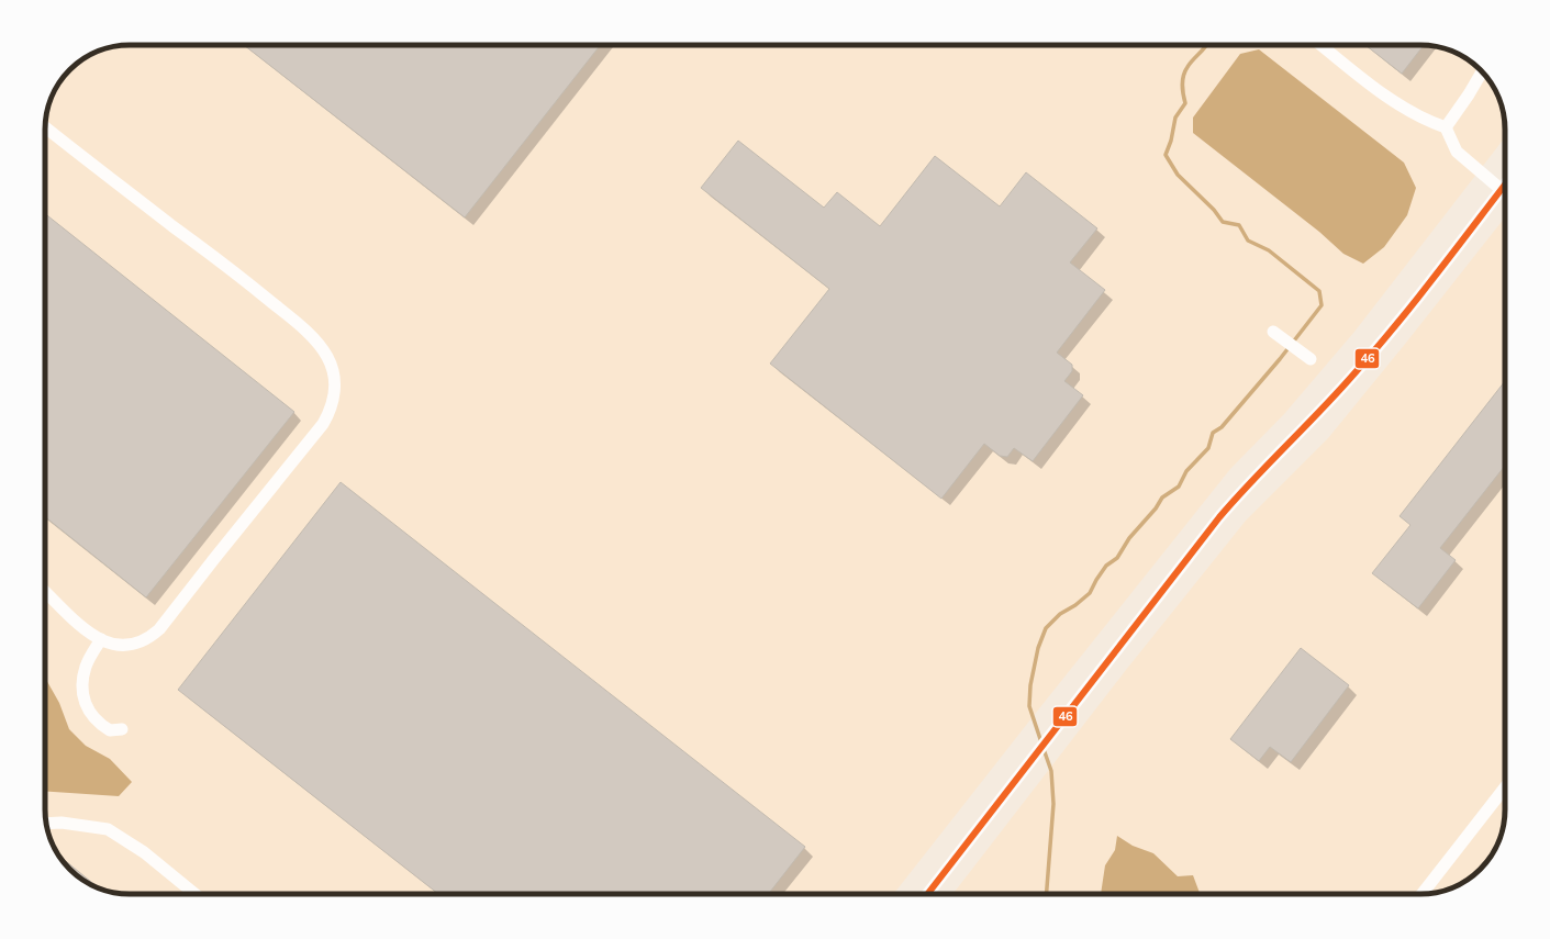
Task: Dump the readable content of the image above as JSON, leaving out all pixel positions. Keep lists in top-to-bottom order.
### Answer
{
  "lines": ["transit line 46"]
}
